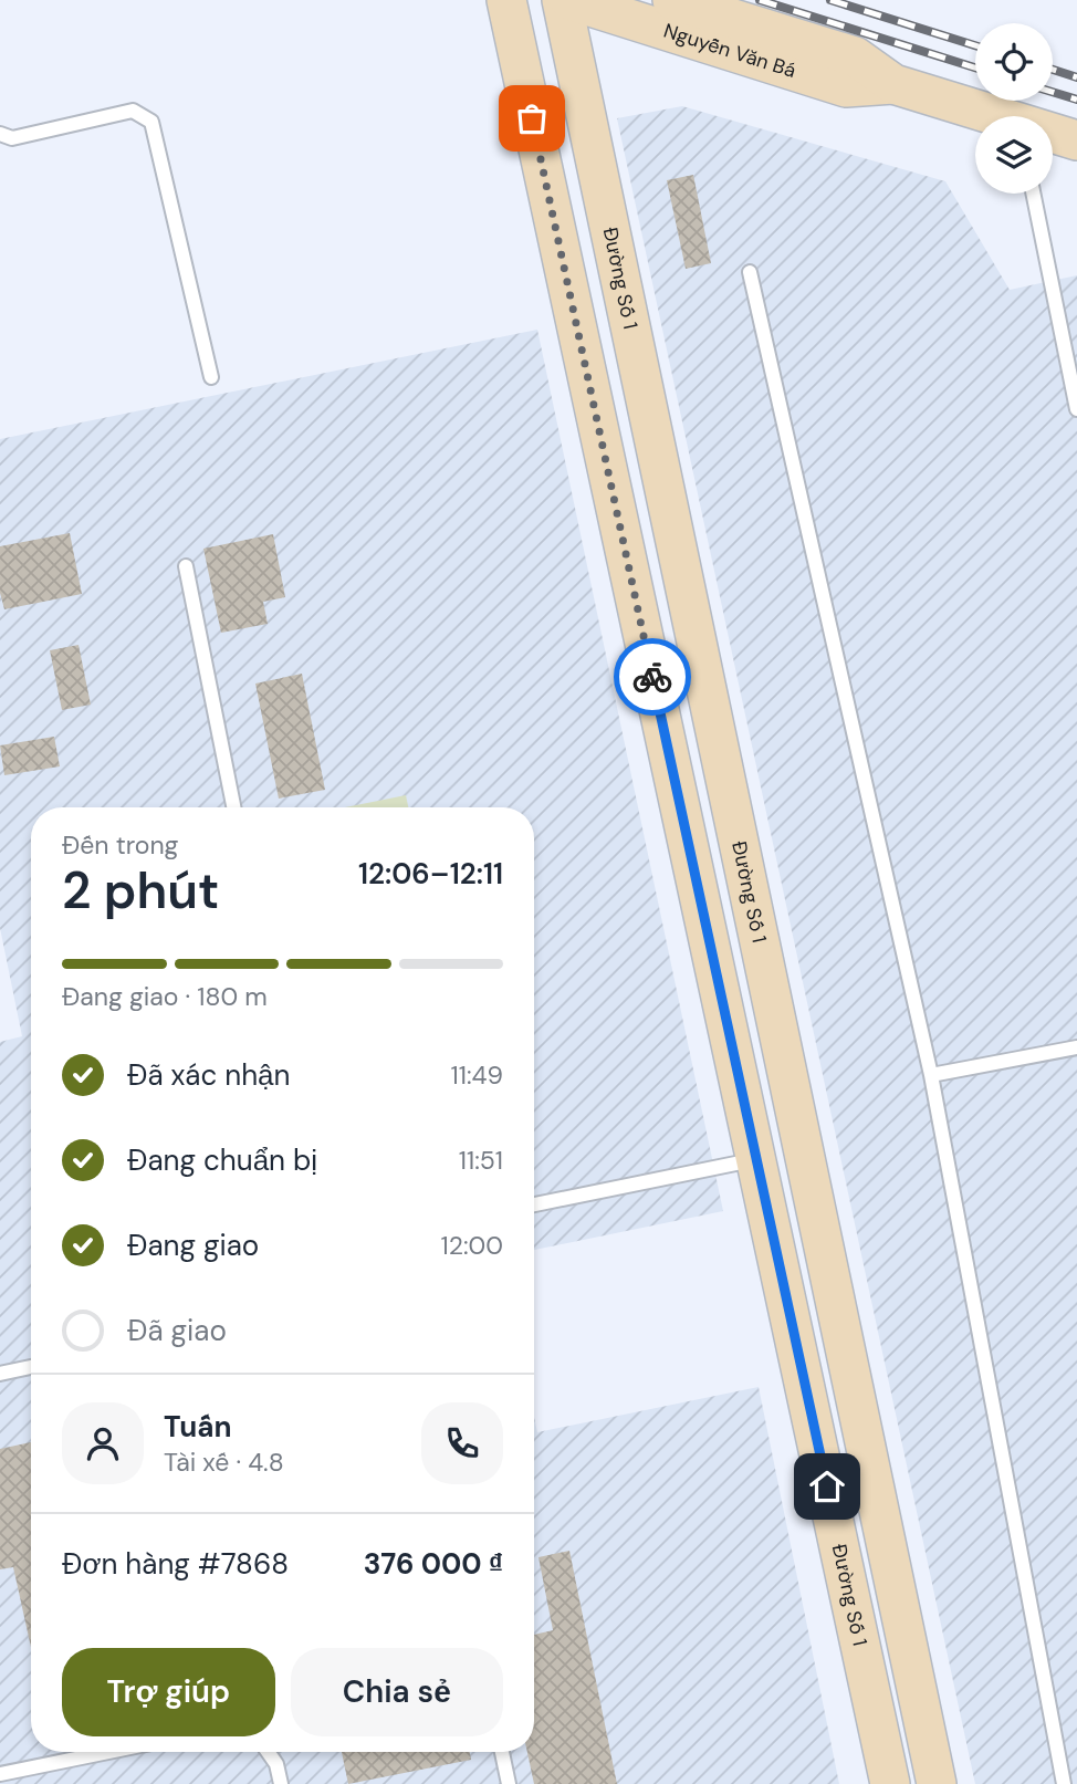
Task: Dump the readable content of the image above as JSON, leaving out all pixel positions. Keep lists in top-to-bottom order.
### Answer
{
  "streets": {
    "main road": ["Nguyễn Văn Bá", "Đường Số 1"]
  },
  "page": {
    "heading": ["2 phút", "Đến trong", "12:06–12:11"],
    "panel": [
      "Tuấn",
      "Tài xế · 4.8",
      "Đơn hàng #7868",
      "376 000 ₫"
    ],
    "bar": "Đang giao · 180 m",
    "list": [
      ["Đã xác nhận", "11:49"],
      ["Đang chuẩn bị", "11:51"],
      ["Đang giao", "12:00"],
      "Đã giao"
    ],
    "buttons": ["Trợ giúp", "Chia sẻ"]
  }
}
